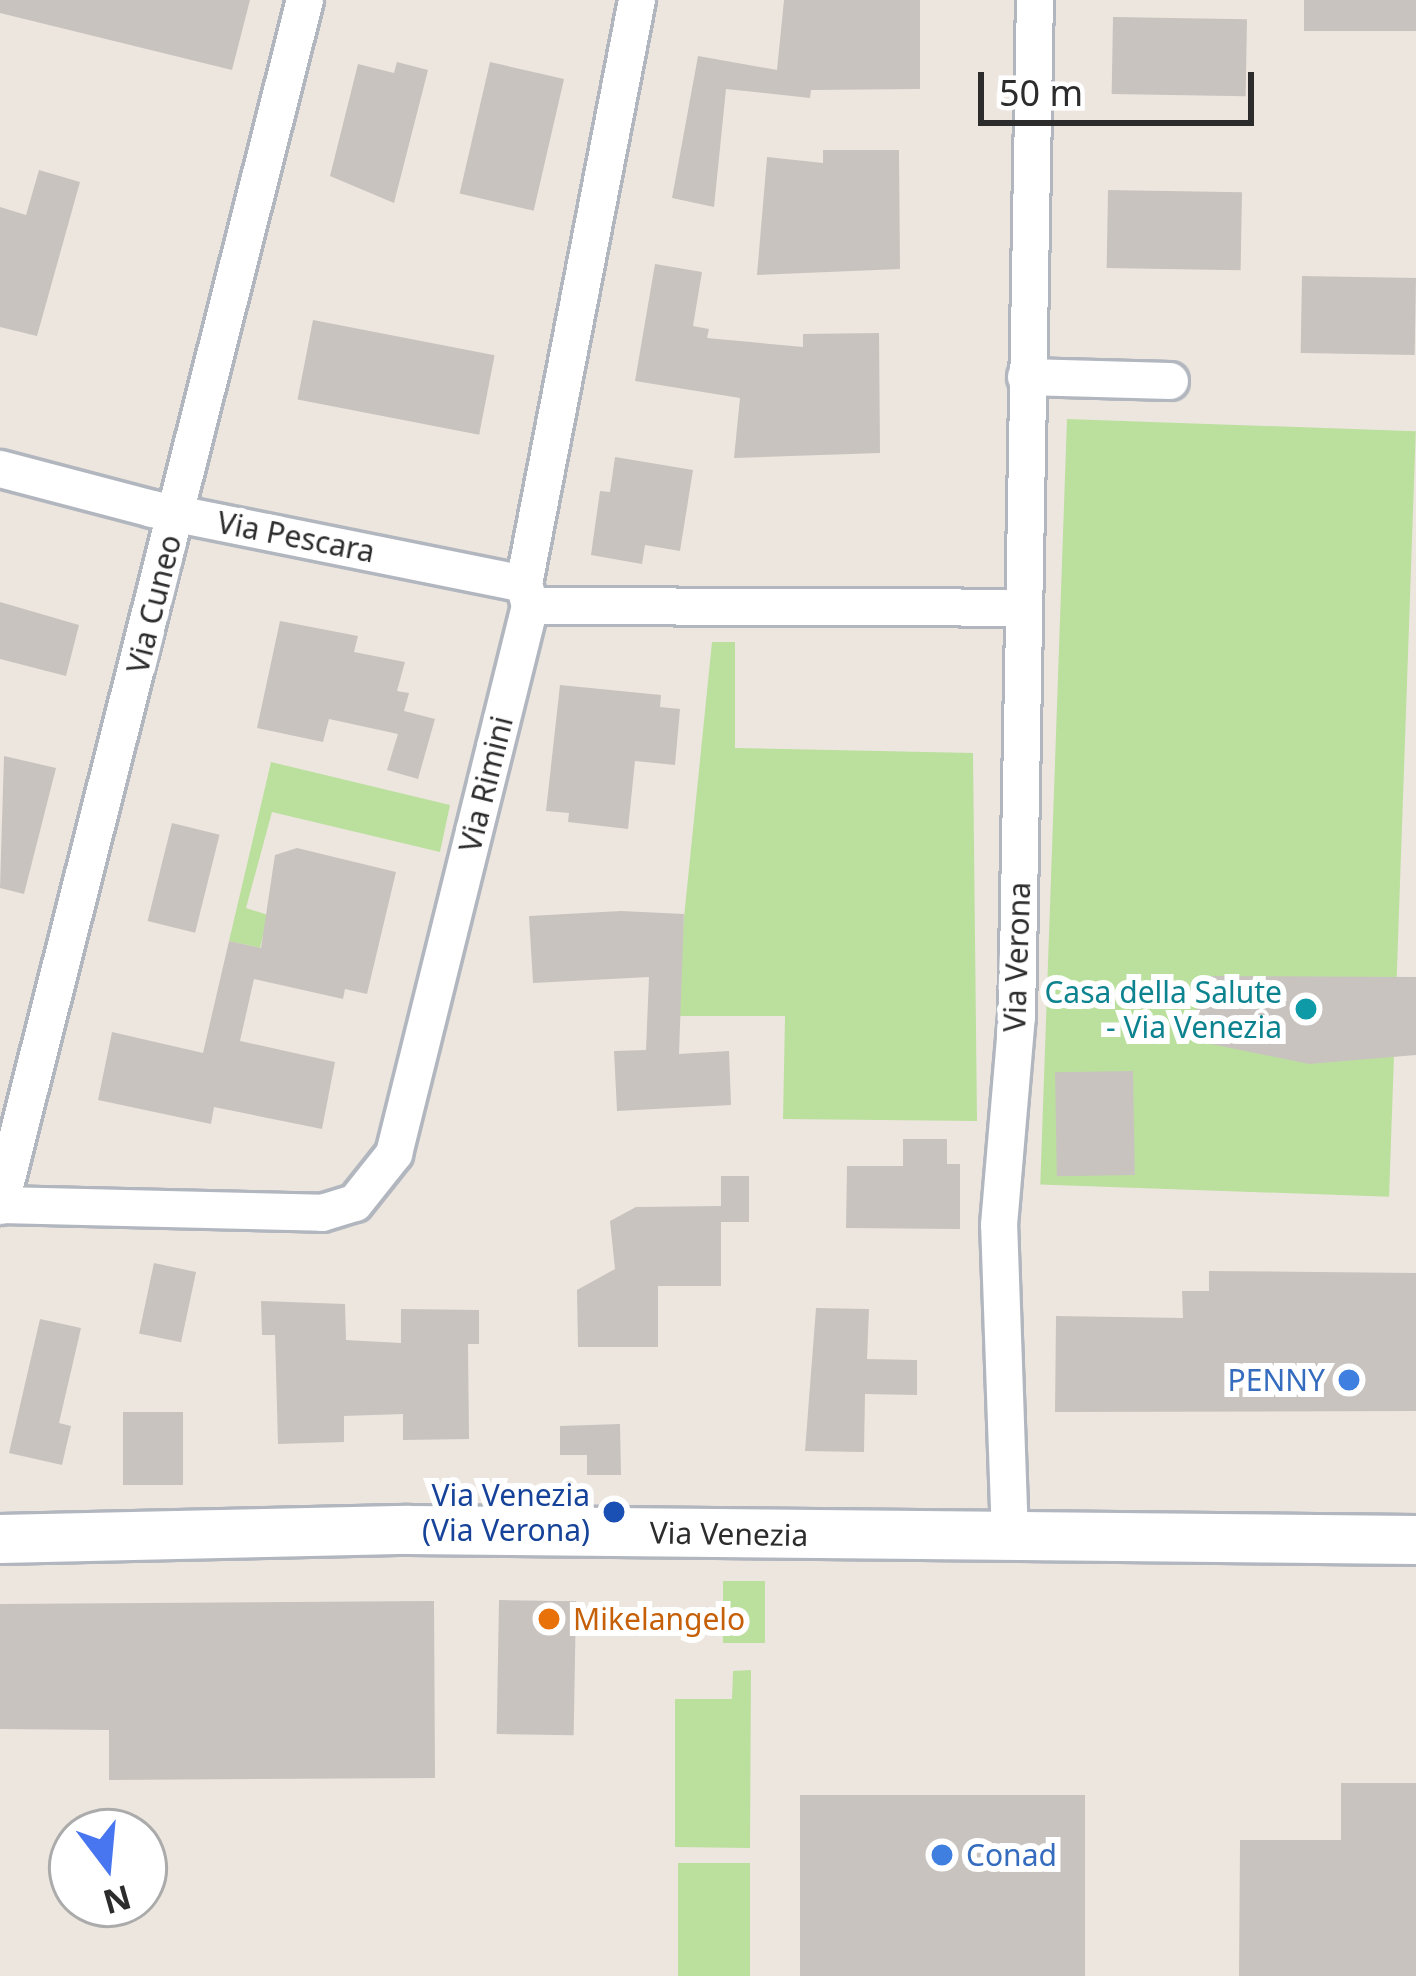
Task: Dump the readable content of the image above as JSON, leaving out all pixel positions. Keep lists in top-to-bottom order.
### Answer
{
  "streets": {
    "street": [
      "Via Pescara",
      "Via Cuneo",
      "Via Rimini",
      "Via Verona",
      "Via Venezia"
    ]
  },
  "crossings": [
    ["Via Pescara", "Via Cuneo"],
    ["Via Pescara", "Via Rimini"],
    ["Via Pescara", "Via Verona"],
    ["Via Cuneo", "Via Rimini"],
    ["Via Verona", "Via Venezia"]
  ],
  "places": [
    "Casa della Salute - Via Venezia",
    "PENNY",
    "Via Venezia (Via Verona)",
    "Mikelangelo",
    "Conad"
  ],
  "scale_bar": "50 m",
  "north": "bottom"
}
